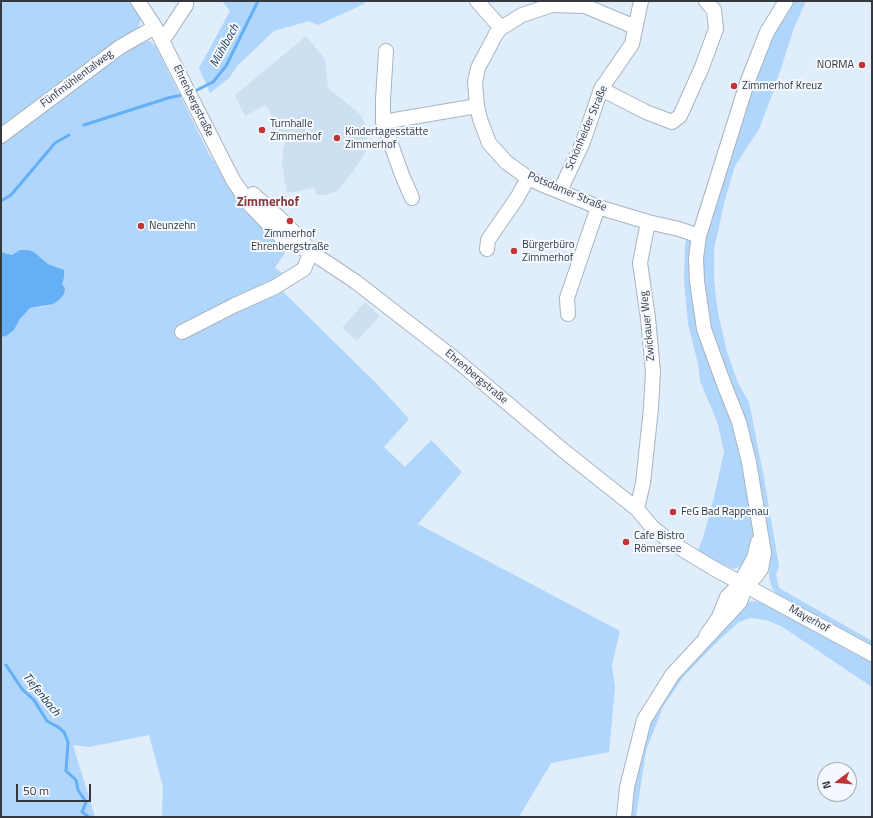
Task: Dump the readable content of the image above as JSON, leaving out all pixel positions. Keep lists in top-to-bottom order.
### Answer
{
  "streets": {
    "street": [
      "Fünfmühlentalweg",
      "Ehrenbergstraße",
      "Schönheider Straße",
      "Potsdamer Straße",
      "Zwickauer Weg",
      "Mayerhof"
    ]
  },
  "crossings": [
    ["Fünfmühlentalweg", "Ehrenbergstraße"],
    ["Ehrenbergstraße", "Zwickauer Weg"],
    ["Ehrenbergstraße", "Mayerhof"],
    ["Schönheider Straße", "Potsdamer Straße"],
    ["Potsdamer Straße", "Zwickauer Weg"]
  ],
  "districts": ["Zimmerhof"],
  "water": ["Mühlbach", "Tiefenbach"],
  "places": [
    "NORMA",
    "Zimmerhof Kreuz",
    "Turnhalle Zimmerhof",
    "Kindertagesstätte Zimmerhof",
    "Zimmerhof Ehrenbergstraße",
    "Neunzehn",
    "Bürgerbüro Zimmerhof",
    "FeG Bad Rappenau",
    "Cafe Bistro Römersee"
  ],
  "scale_bar": "50 m",
  "north": "left"
}
